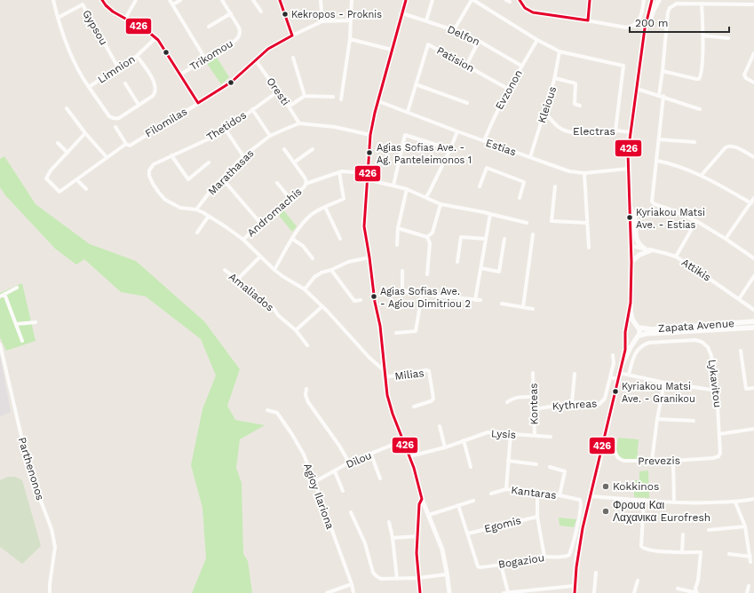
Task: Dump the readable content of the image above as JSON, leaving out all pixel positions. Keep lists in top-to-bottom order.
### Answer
{
  "streets": {
    "main road": ["Zapata Avenue"],
    "street": [
      "Gypsou",
      "Delfon",
      "Trikomou",
      "Patision",
      "Limnion",
      "Evzonon",
      "Oresti",
      "Kleious",
      "Filomilas",
      "Thetidos",
      "Electras",
      "Estias",
      "Marathasas",
      "Andromachis",
      "Attikis",
      "Amaliados",
      "Milias",
      "Lykavitou",
      "Konteas",
      "Kythreas",
      "Lysis",
      "Dilou",
      "Prevezis",
      "Parthenonos",
      "Kantaras",
      "Agioy Ilariona",
      "Egomis",
      "Bogaziou"
    ]
  },
  "crossings": [
    ["Gypsou", "Limnion"],
    ["Delfon", "Evzonon"],
    ["Patision", "Evzonon"],
    ["Patision", "Estias"],
    ["Evzonon", "Estias"],
    ["Oresti", "Filomilas"],
    ["Oresti", "Thetidos"],
    ["Oresti", "Marathasas"],
    ["Kleious", "Electras"],
    ["Kleious", "Estias"],
    ["Thetidos", "Marathasas"],
    ["Lykavitou", "Prevezis"],
    ["Konteas", "Kythreas"],
    ["Konteas", "Lysis"],
    ["Dilou", "Agioy Ilariona"],
    ["Kantaras", "Bogaziou"],
    ["Egomis", "Bogaziou"]
  ],
  "places": [
    "Kekropos - Proknis",
    "Agias Sofias Ave. - Ag. Panteleimonos 1",
    "Kyriakou Matsi Ave. - Estias",
    "Agias Sofias Ave. - Agiou Dimitriou 2",
    "Kyriakou Matsi Ave. - Granikou",
    "Kokkinos",
    "Φρουα Και Λαχανικα Eurofresh"
  ],
  "lines": ["transit line 426"],
  "scale_bar": "200 m"
}
